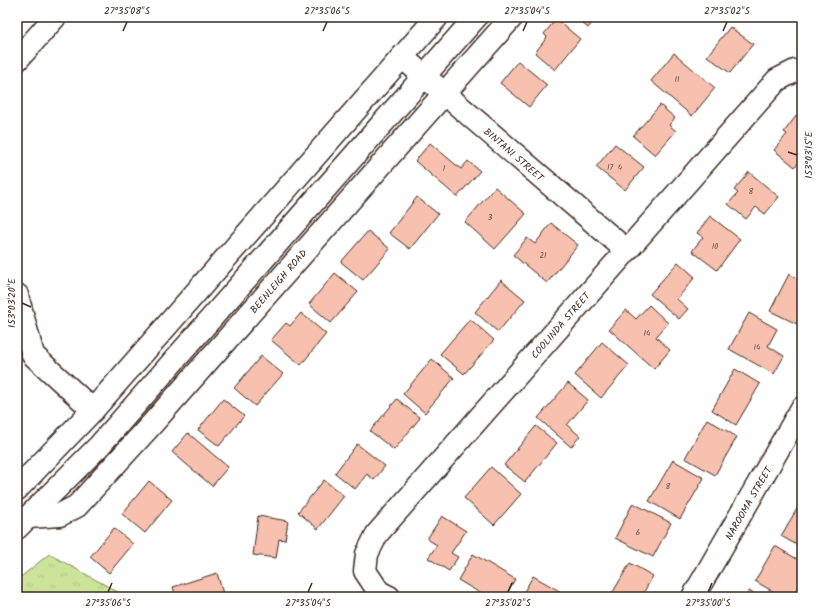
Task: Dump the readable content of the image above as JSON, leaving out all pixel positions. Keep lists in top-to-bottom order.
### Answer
{
  "streets": {
    "street": [
      "BINTANI STREET",
      "BEENLEIGH ROAD",
      "COOLINDA STREET",
      "NAROOMA STREET"
    ]
  },
  "crossings": [
    ["BINTANI STREET", "BEENLEIGH ROAD"],
    ["BINTANI STREET", "COOLINDA STREET"]
  ],
  "house_numbers": [
    "11",
    "17",
    "4",
    "1",
    "8",
    "3",
    "10",
    "21",
    "14",
    "14",
    "8",
    "6"
  ],
  "coordinates": [
    "27°35'08\"S",
    "27°35'06\"S",
    "27°35'04\"S",
    "27°35'02\"S",
    "153°03'15\"E",
    "153°03'20\"E",
    "27°35'00\"S"
  ]
}
